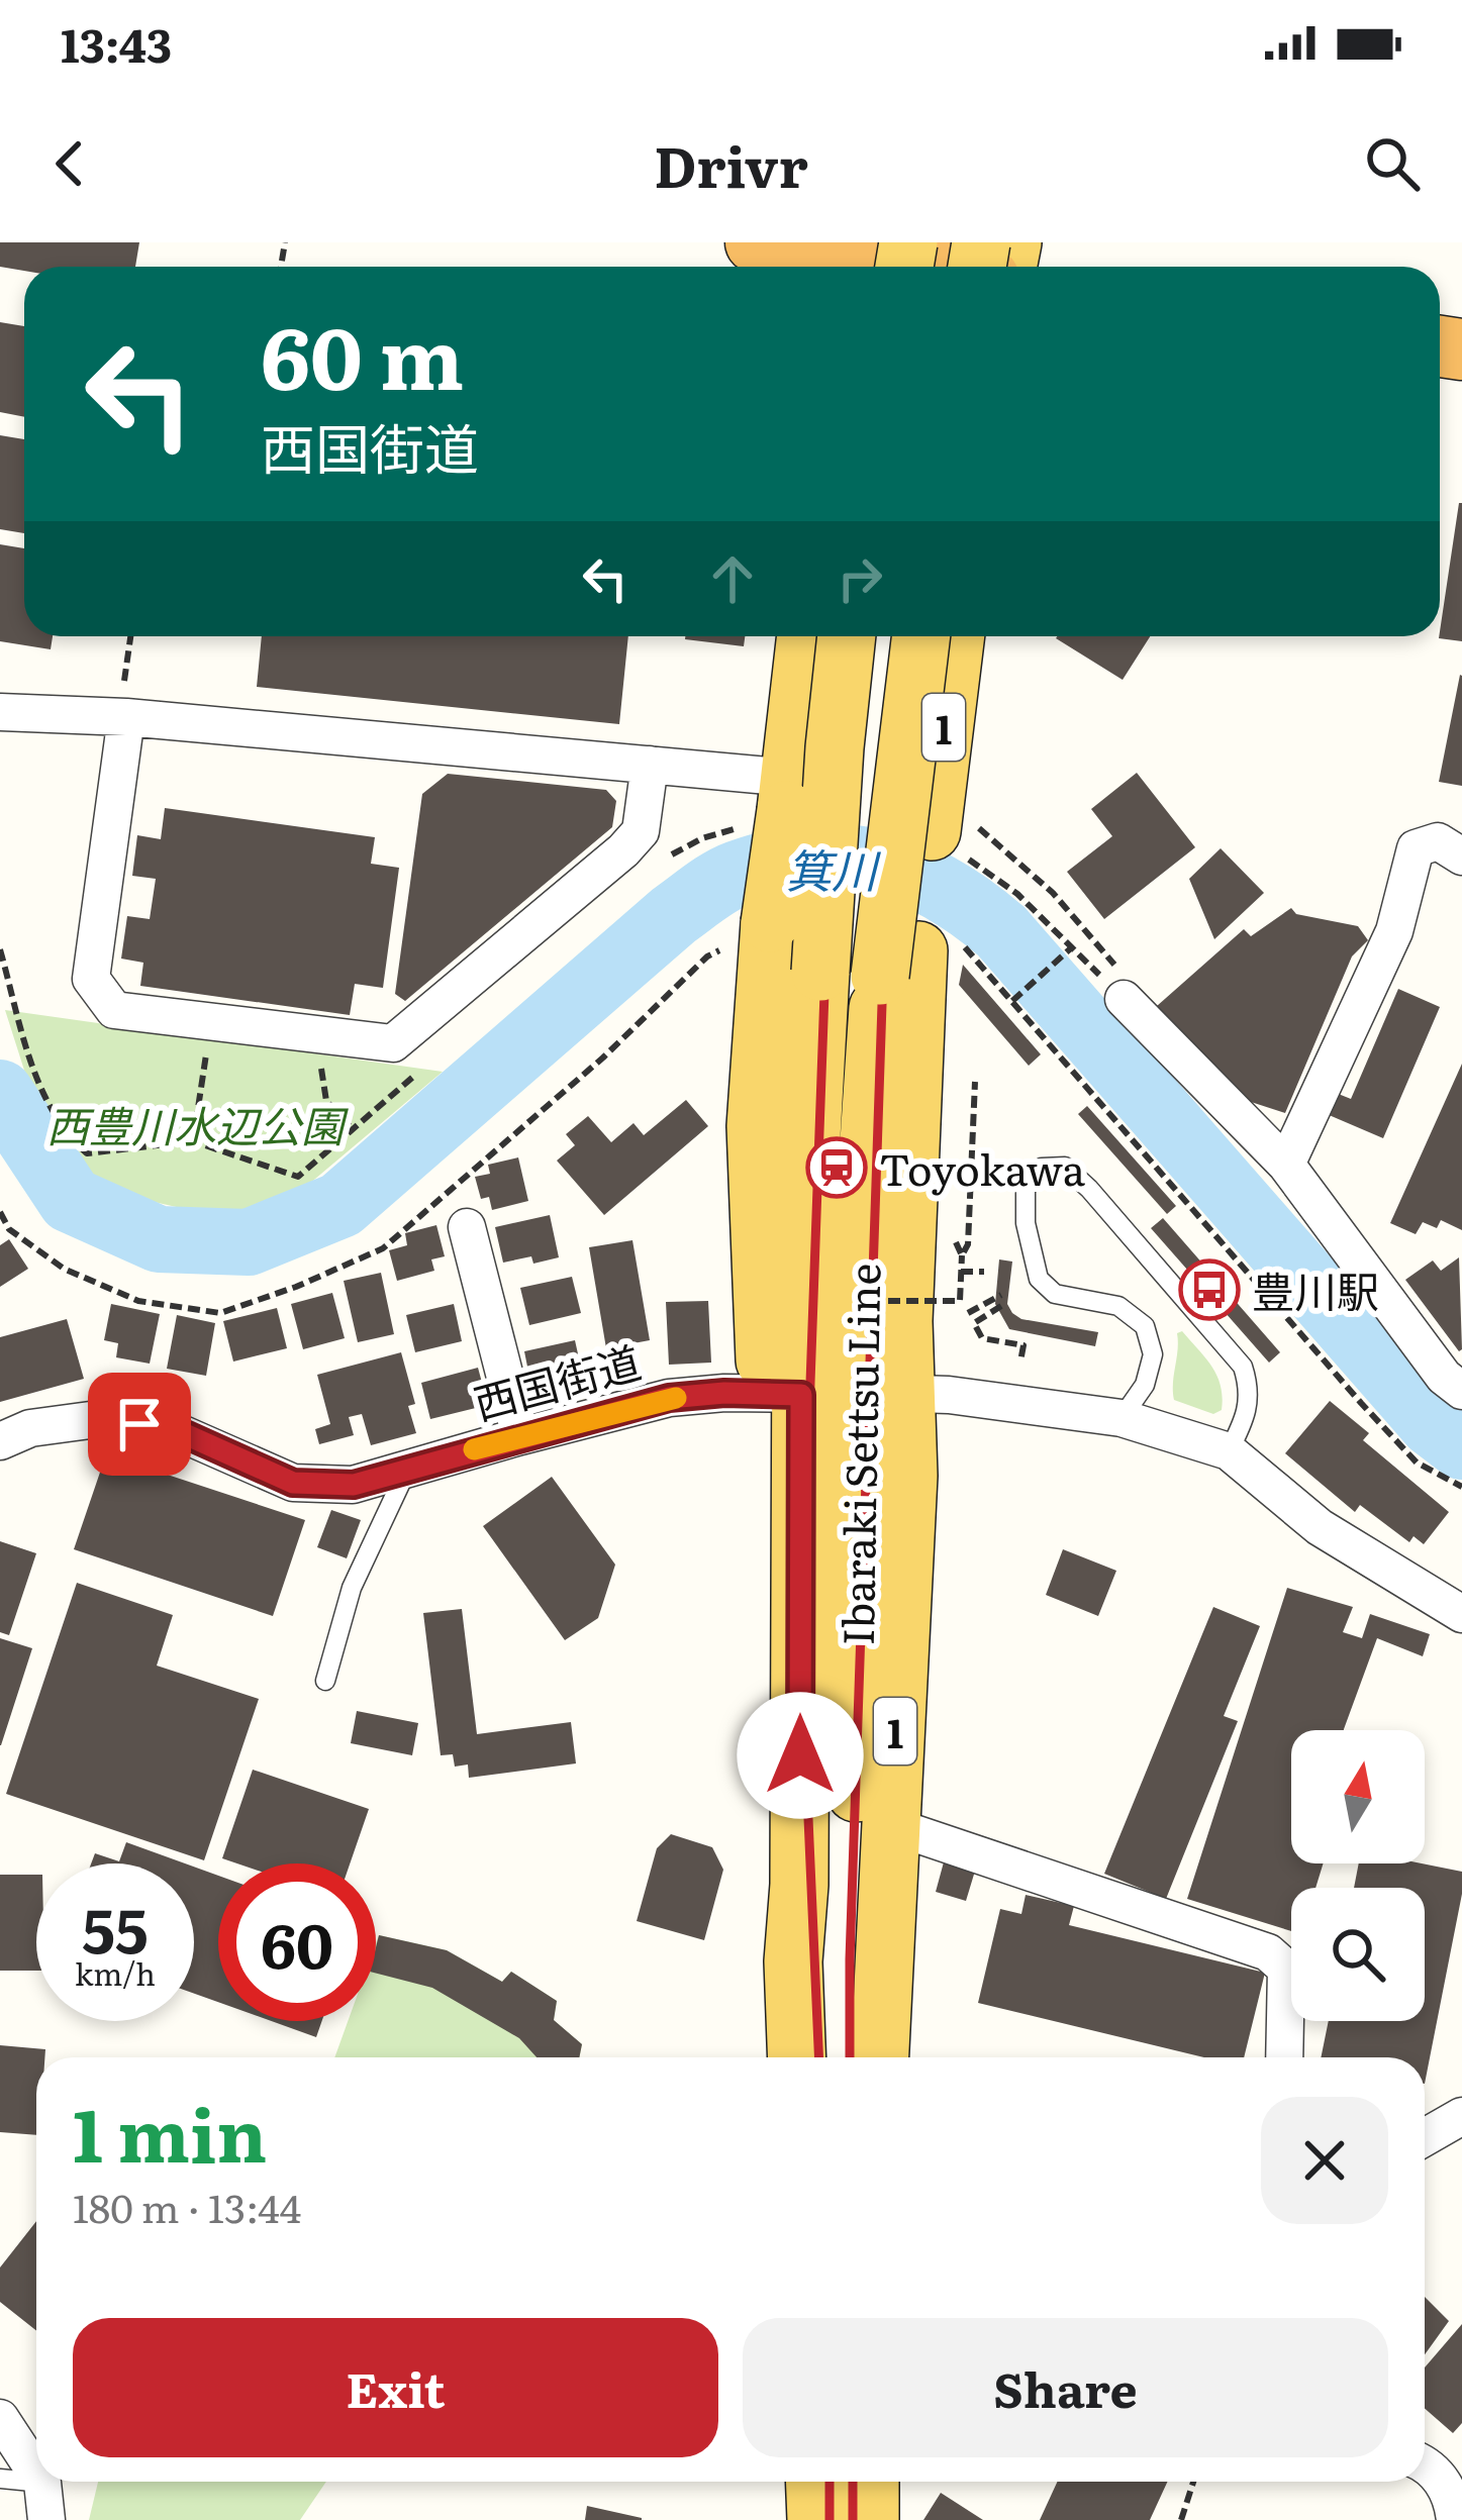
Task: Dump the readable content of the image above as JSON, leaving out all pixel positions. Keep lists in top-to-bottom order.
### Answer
{
  "streets": {
    "main road": ["1", "Ibaraki Settsu Line"],
    "street": ["西国街道"]
  },
  "crossings": [
    ["1", "西国街道"],
    ["1", "Ibaraki Settsu Line"],
    ["西国街道", "Ibaraki Settsu Line"]
  ],
  "water": ["箕川"],
  "parks": ["西豊川水辺公園"],
  "places": {
    "station": ["Toyokawa"],
    "bus stop": ["豊川駅"]
  },
  "north": "top",
  "page": {
    "status": "13:43",
    "header": "Drivr",
    "turn": ["60 m", "西国街道"],
    "speed": "55 km/h",
    "limit": "60",
    "heading": ["1 min", "180 m · 13:44"],
    "buttons": ["Exit", "Share"]
  }
}
